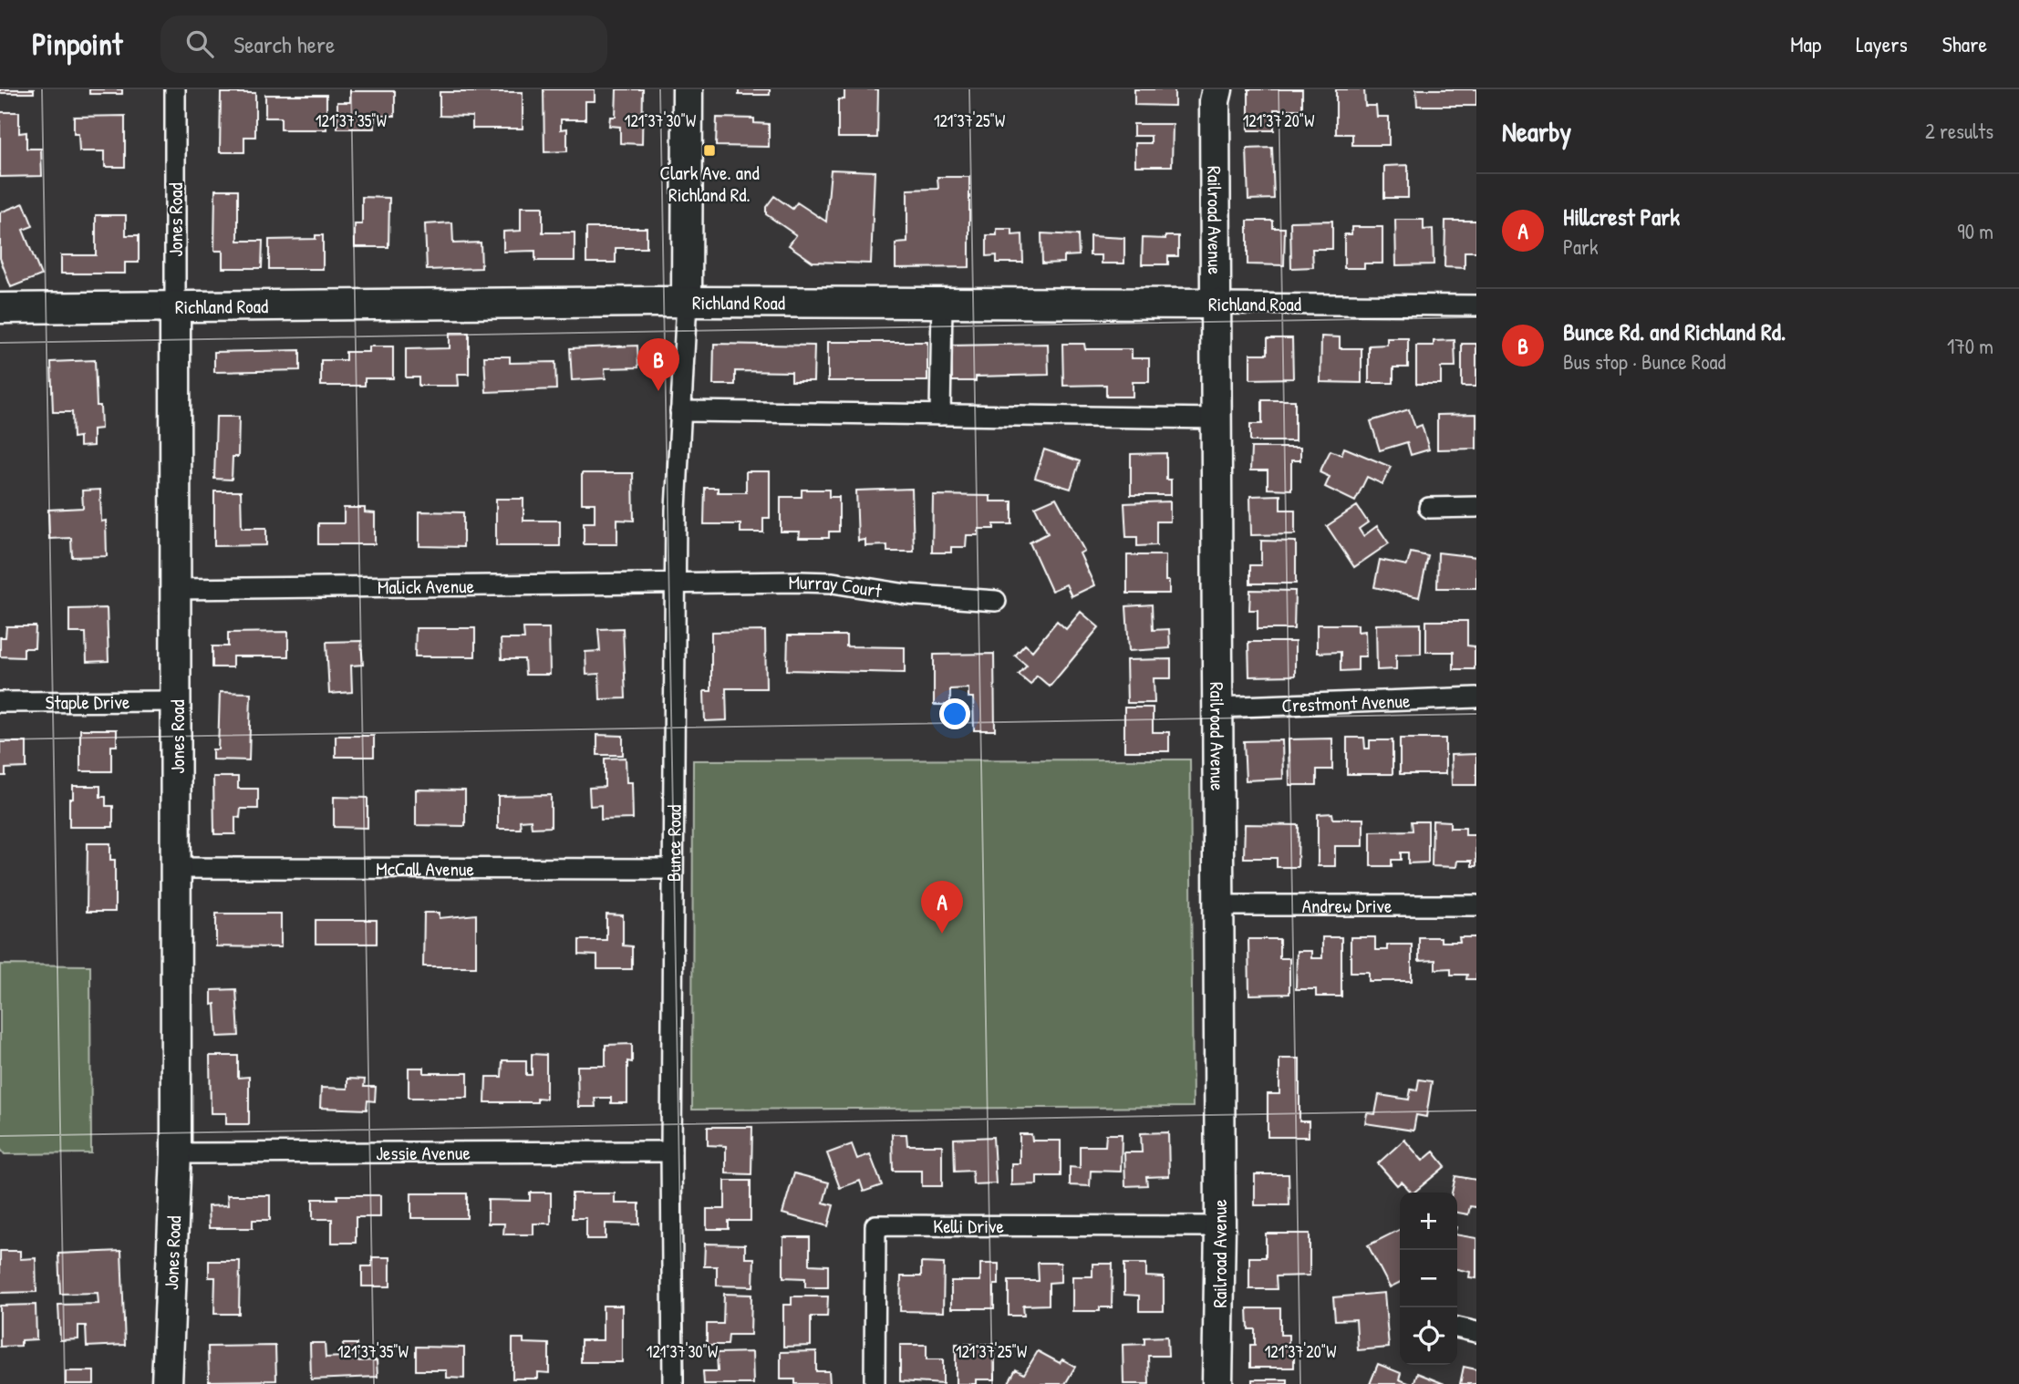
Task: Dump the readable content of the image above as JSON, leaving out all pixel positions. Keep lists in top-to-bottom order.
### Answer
{
  "streets": {
    "street": [
      "Jones Road",
      "Railroad Avenue",
      "Richland Road",
      "Malick Avenue",
      "Murray Court",
      "Staple Drive",
      "Crestmont Avenue",
      "Bunce Road",
      "McCall Avenue",
      "Andrew Drive",
      "Jessie Avenue",
      "Kelli Drive"
    ]
  },
  "crossings": [
    ["Jones Road", "Richland Road"],
    ["Jones Road", "Malick Avenue"],
    ["Jones Road", "Staple Drive"],
    ["Jones Road", "McCall Avenue"],
    ["Jones Road", "Jessie Avenue"],
    ["Railroad Avenue", "Richland Road"],
    ["Railroad Avenue", "Crestmont Avenue"],
    ["Railroad Avenue", "Andrew Drive"],
    ["Railroad Avenue", "Kelli Drive"],
    ["Richland Road", "Bunce Road"],
    ["Malick Avenue", "Murray Court"],
    ["Malick Avenue", "Bunce Road"],
    ["Murray Court", "Bunce Road"],
    ["Bunce Road", "McCall Avenue"],
    ["Bunce Road", "Jessie Avenue"]
  ],
  "places": {
    "transit": ["Clark Ave. and Richland Rd."]
  },
  "page": {
    "header": "Pinpoint",
    "search": "Search here",
    "nav": ["Map", "Layers", "Share"],
    "heading": ["Nearby", "2 results"],
    "list": [
      {
        "mark": "A",
        "name": "Hillcrest Park",
        "note": "Park",
        "value": "90 m"
      },
      {
        "mark": "B",
        "name": "Bunce Rd. and Richland Rd.",
        "note": "Bus stop · Bunce Road",
        "value": "170 m"
      }
    ],
    "pins": ["B", "A"],
    "map_buttons": ["+", "−"]
  },
  "coordinates": [
    "121°37'35\"W",
    "121°37'30\"W",
    "121°37'25\"W",
    "121°37'20\"W"
  ]
}
